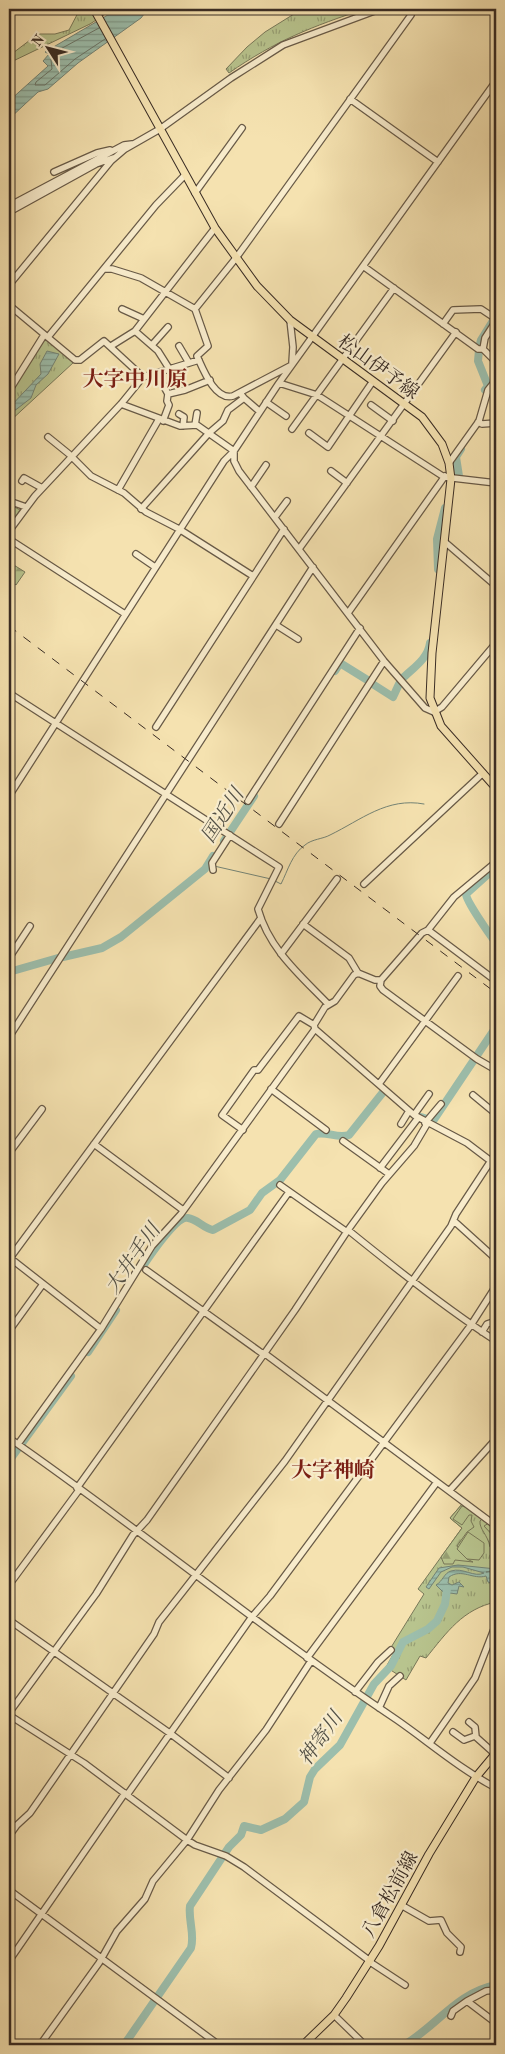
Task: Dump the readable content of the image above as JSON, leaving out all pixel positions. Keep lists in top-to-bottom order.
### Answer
{
  "streets": {
    "main road": ["松山伊予線", "八倉松前線"]
  },
  "districts": ["大字中川原", "大字神崎"],
  "water": ["国近川", "大井手川", "神寄川"],
  "north": "top left"
}
